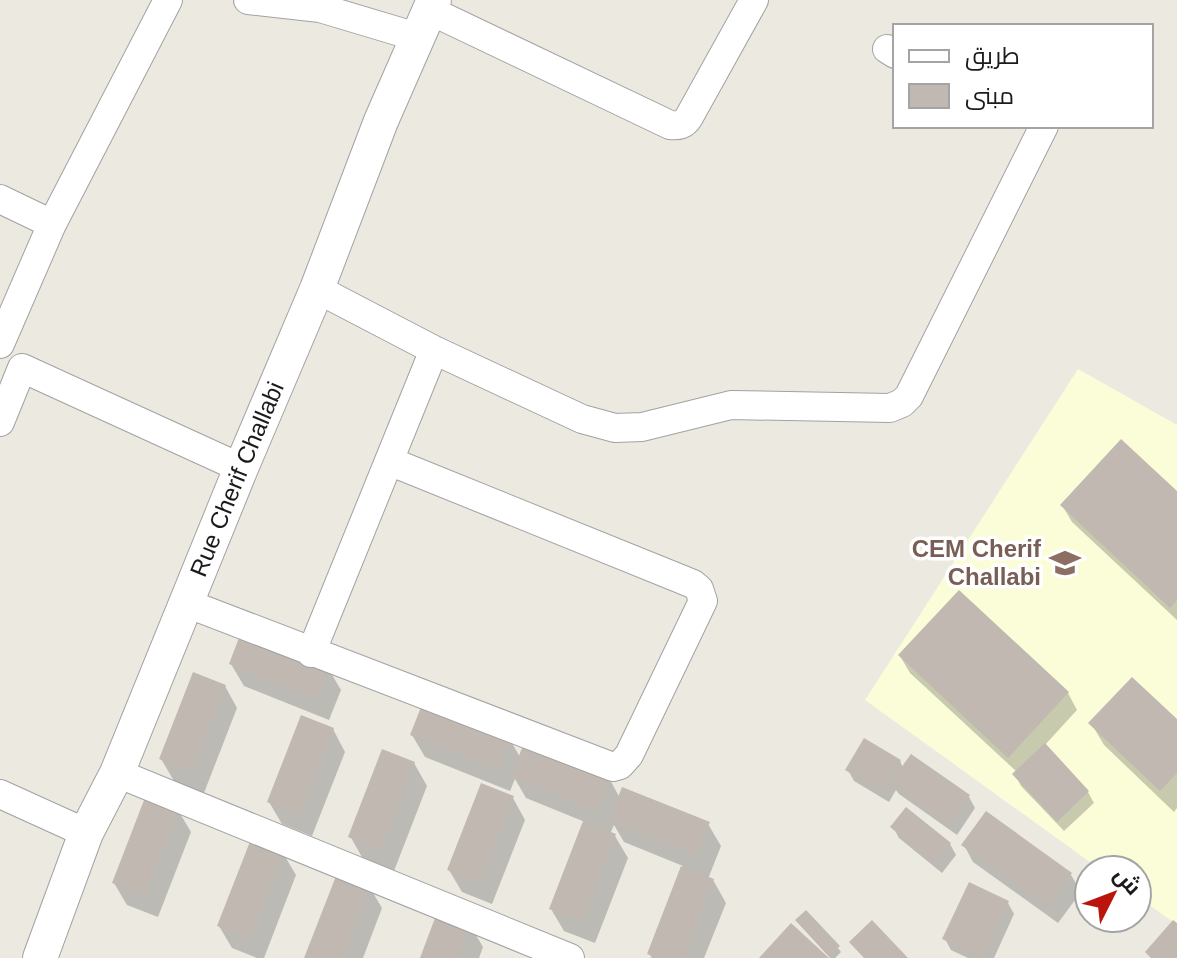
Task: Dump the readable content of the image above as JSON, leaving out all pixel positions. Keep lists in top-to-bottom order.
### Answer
{
  "streets": {
    "street": ["Rue Cherif Challabi"]
  },
  "places": {
    "school or university": ["CEM Cherif Challabi"]
  },
  "legend": ["طريق", "مبنى"],
  "north": "top right"
}
